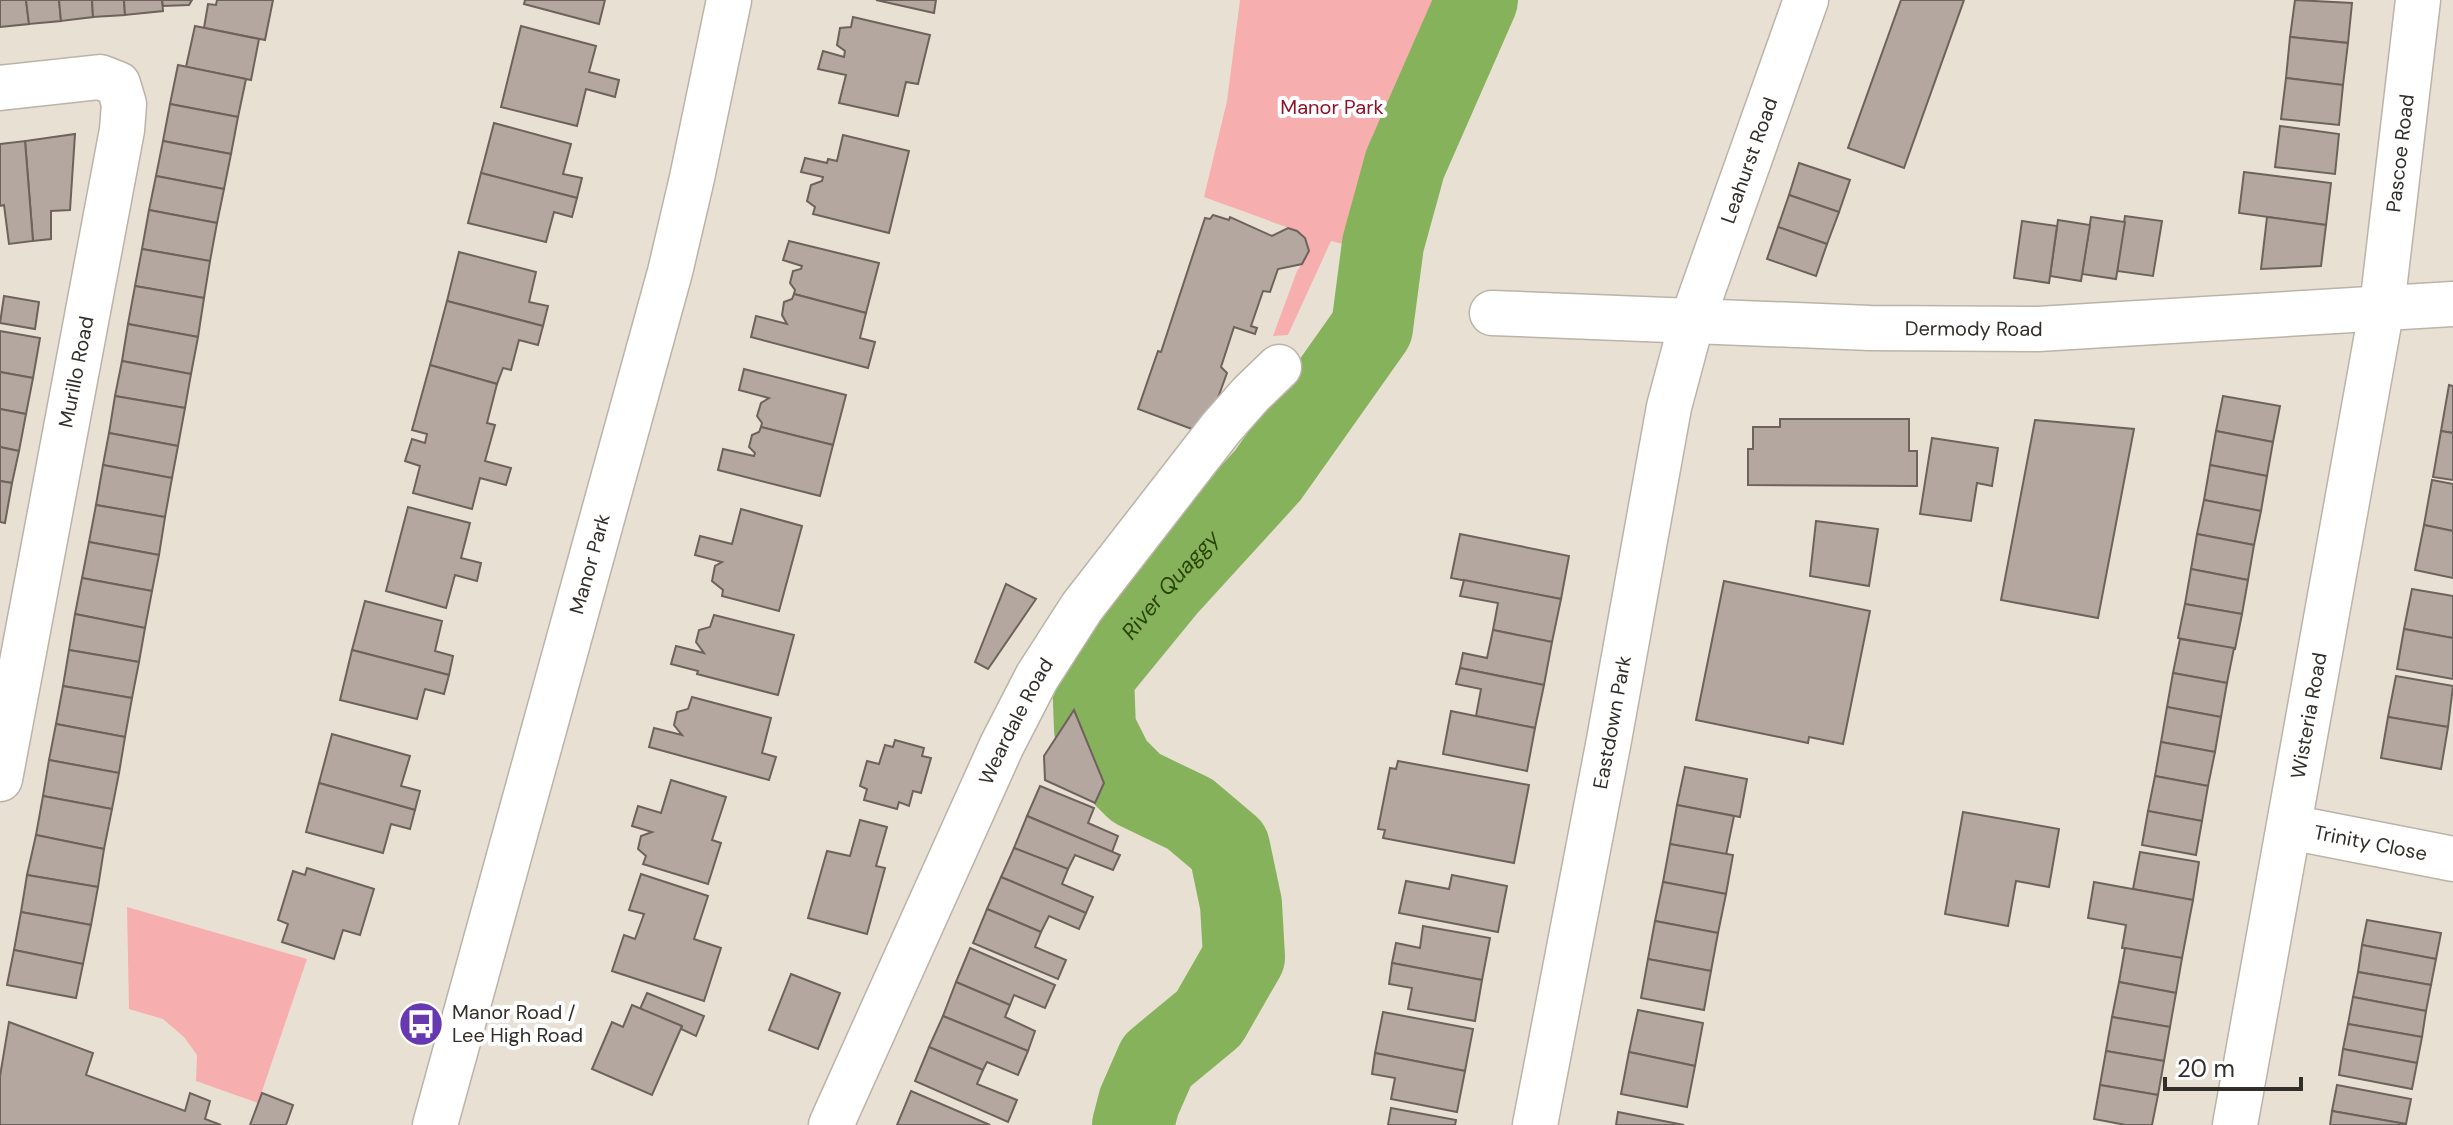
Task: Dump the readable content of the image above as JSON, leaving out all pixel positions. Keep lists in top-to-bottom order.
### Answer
{
  "streets": {
    "street": [
      "Pascoe Road",
      "Leahurst Road",
      "Dermody Road",
      "Murillo Road",
      "Manor Park",
      "Wisteria Road",
      "Weardale Road",
      "Eastdown Park",
      "Trinity Close"
    ]
  },
  "crossings": [
    ["Pascoe Road", "Dermody Road"],
    ["Pascoe Road", "Wisteria Road"],
    ["Leahurst Road", "Dermody Road"],
    ["Leahurst Road", "Eastdown Park"],
    ["Dermody Road", "Wisteria Road"],
    ["Dermody Road", "Eastdown Park"],
    ["Wisteria Road", "Trinity Close"]
  ],
  "water": ["River Quaggy"],
  "parks": ["Manor Park"],
  "places": {
    "bus stop": ["Manor Road / Lee High Road"]
  },
  "scale_bar": "20 m"
}
